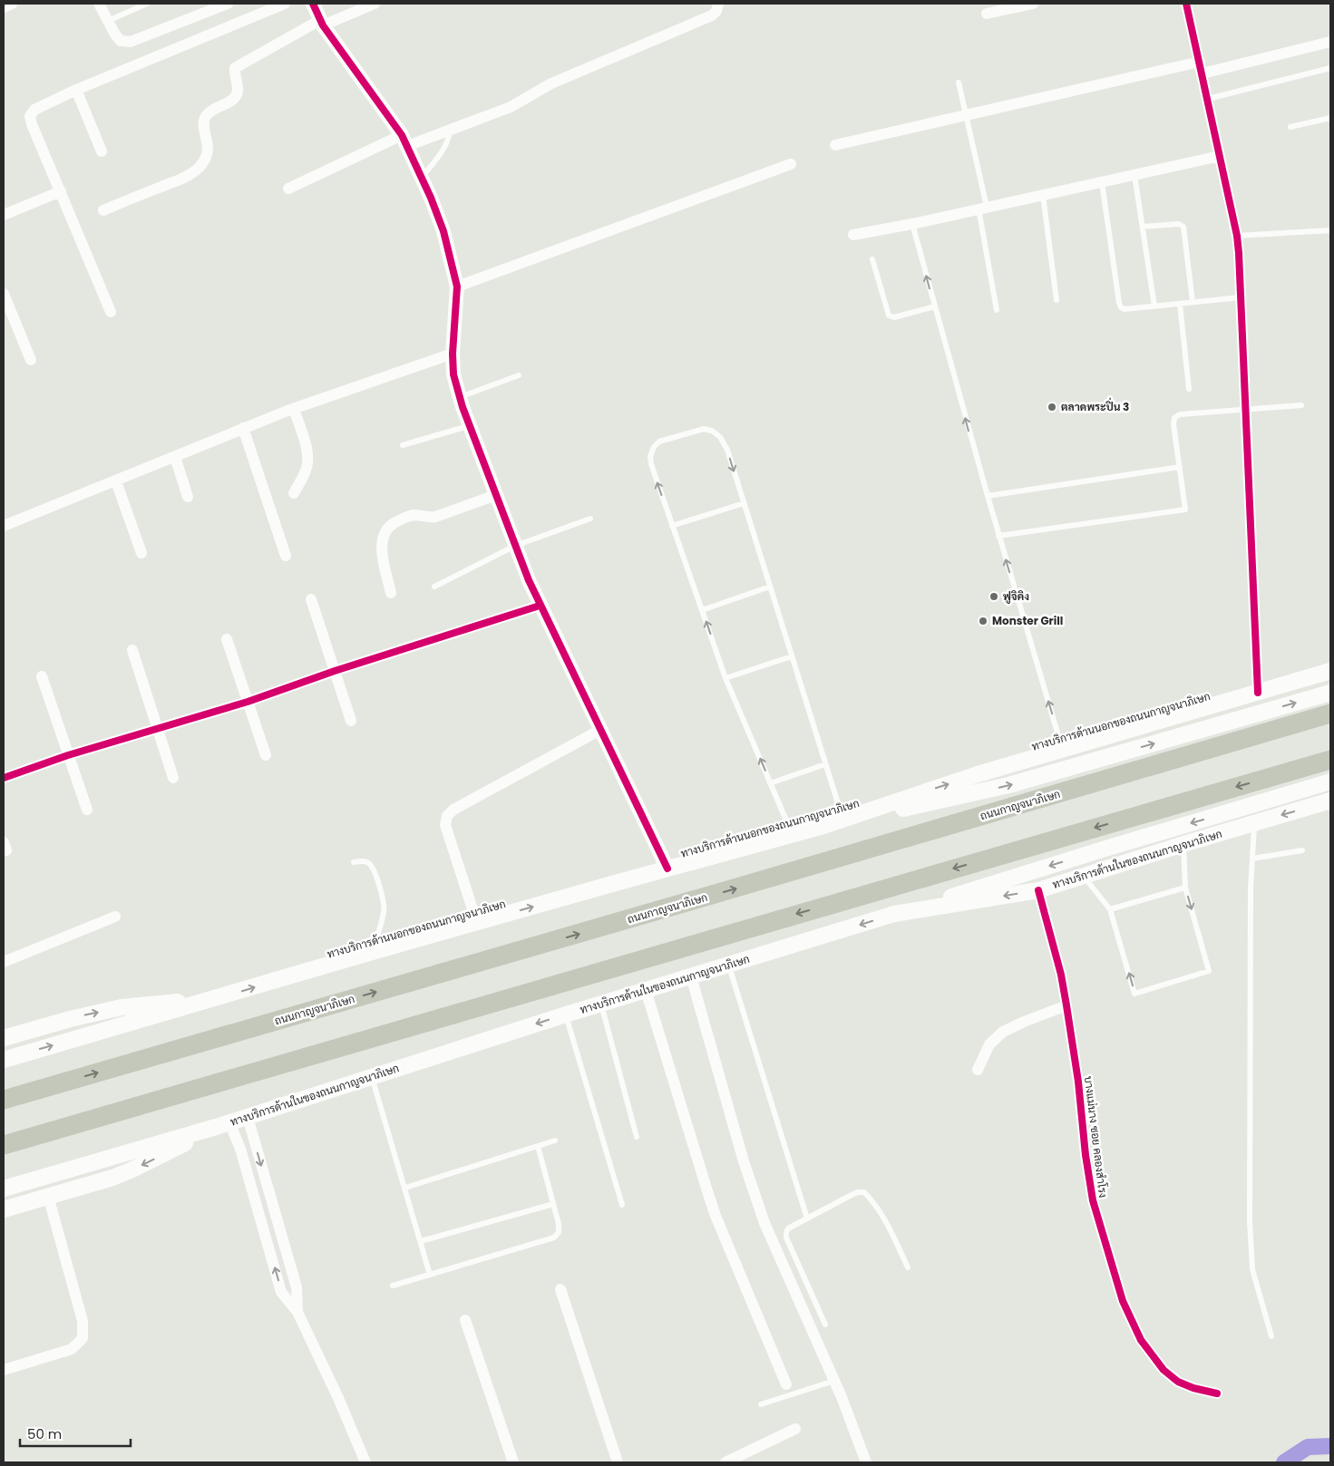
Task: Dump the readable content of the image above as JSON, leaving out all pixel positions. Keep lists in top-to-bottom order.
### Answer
{
  "streets": {
    "highway": ["ถนนกาญจนาภิเษก"],
    "main road": ["ทางบริการด้านนอกของถนนกาญจนาภิเษก", "ทางบริการด้านในของถนนกาญจนาภิเษก"],
    "street": ["บางแม่นาง ซอย คลองสำโรง"]
  },
  "crossings": [
    ["ทางบริการด้านในของถนนกาญจนาภิเษก", "บางแม่นาง ซอย คลองสำโรง"]
  ],
  "places": ["ตลาดพระปิ่น 3", "ฟูจิคิง", "Monster Grill"],
  "scale_bar": "50 m"
}
